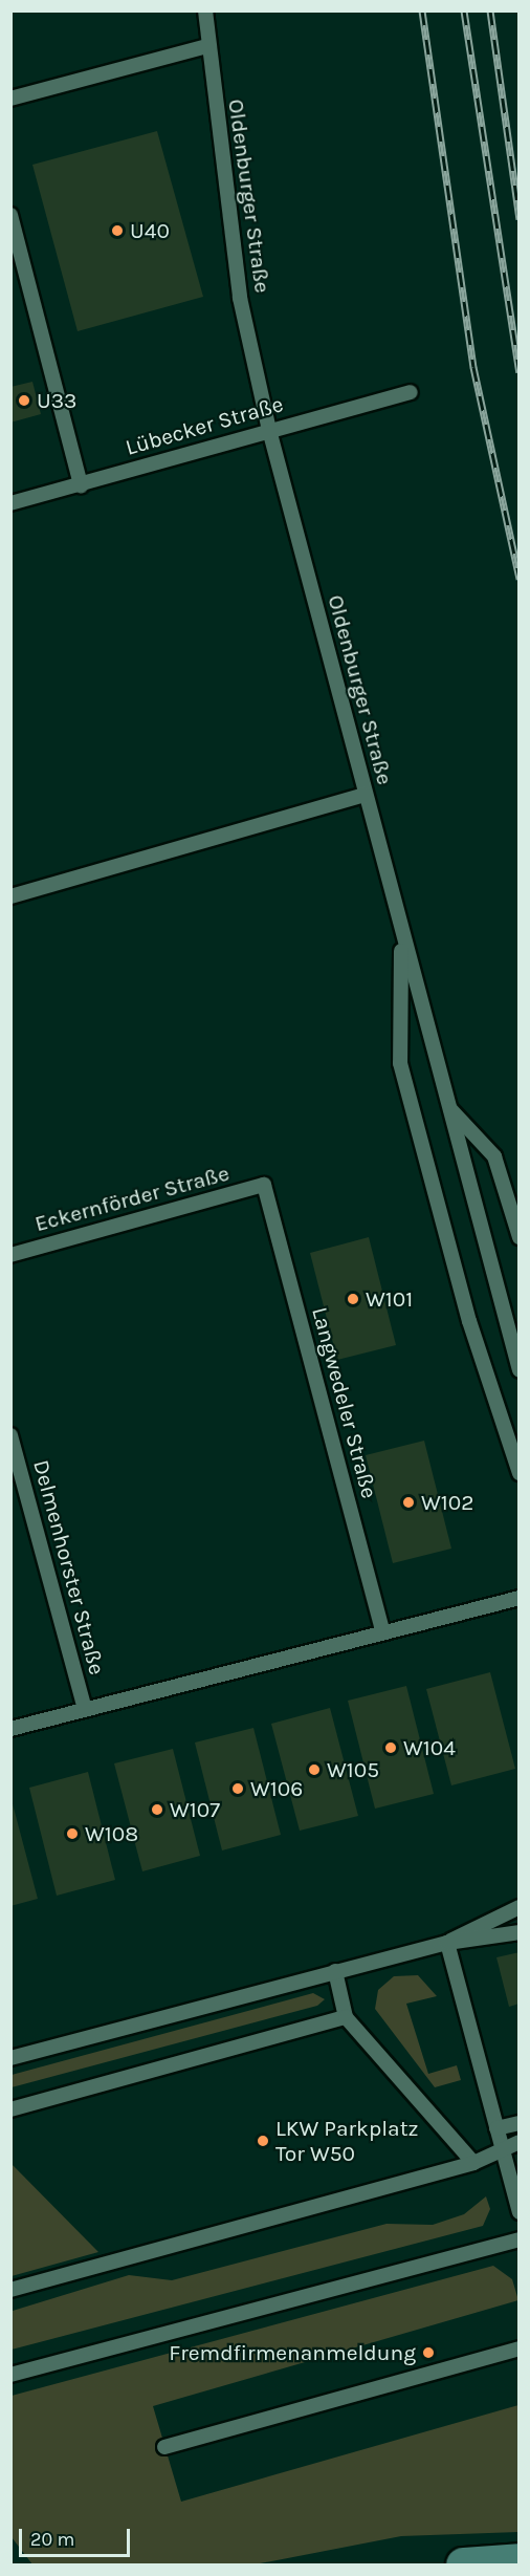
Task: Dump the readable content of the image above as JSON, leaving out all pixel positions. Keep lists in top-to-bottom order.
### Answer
{
  "streets": {
    "lane": [
      "Oldenburger Straße",
      "Lübecker Straße",
      "Eckernförder Straße",
      "Langwedeler Straße",
      "Delmenhorster Straße"
    ]
  },
  "crossings": [
    ["Oldenburger Straße", "Lübecker Straße"],
    ["Eckernförder Straße", "Langwedeler Straße"]
  ],
  "places": [
    "U40",
    "U33",
    "W101",
    "W102",
    "W104",
    "W105",
    "W106",
    "W107",
    "W108",
    "LKW Parkplatz Tor W50",
    "Fremdfirmenanmeldung"
  ],
  "scale_bar": "20 m"
}
